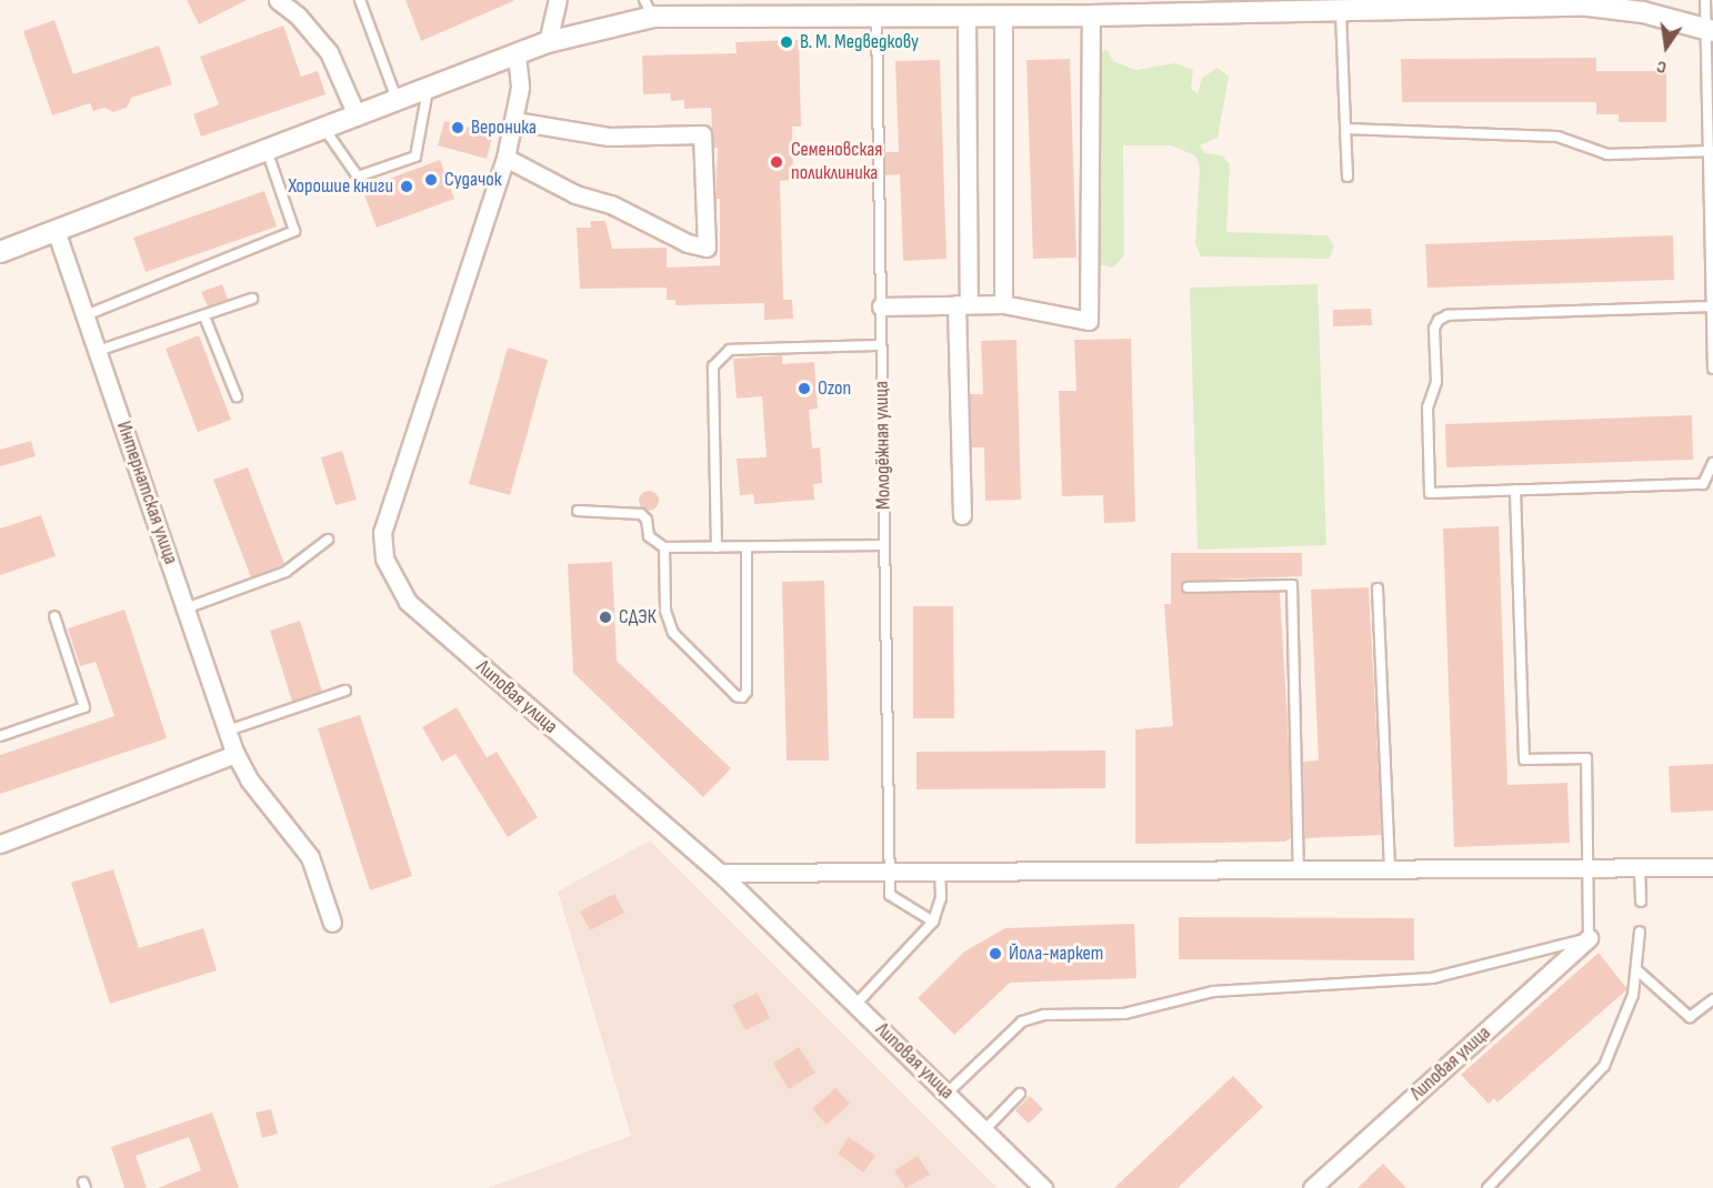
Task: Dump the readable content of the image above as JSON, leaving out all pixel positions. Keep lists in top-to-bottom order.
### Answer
{
  "streets": {
    "street": ["Интернатская улица", "Липовая улица"],
    "lane": ["Молодёжная улица"]
  },
  "places": [
    "В. М. Медведкову",
    "Вероника",
    "Семеновская поликлиника",
    "Судачок",
    "Хорошие книги",
    "Ozon",
    "СДЭК",
    "Йола-маркет"
  ],
  "north": "bottom"
}
